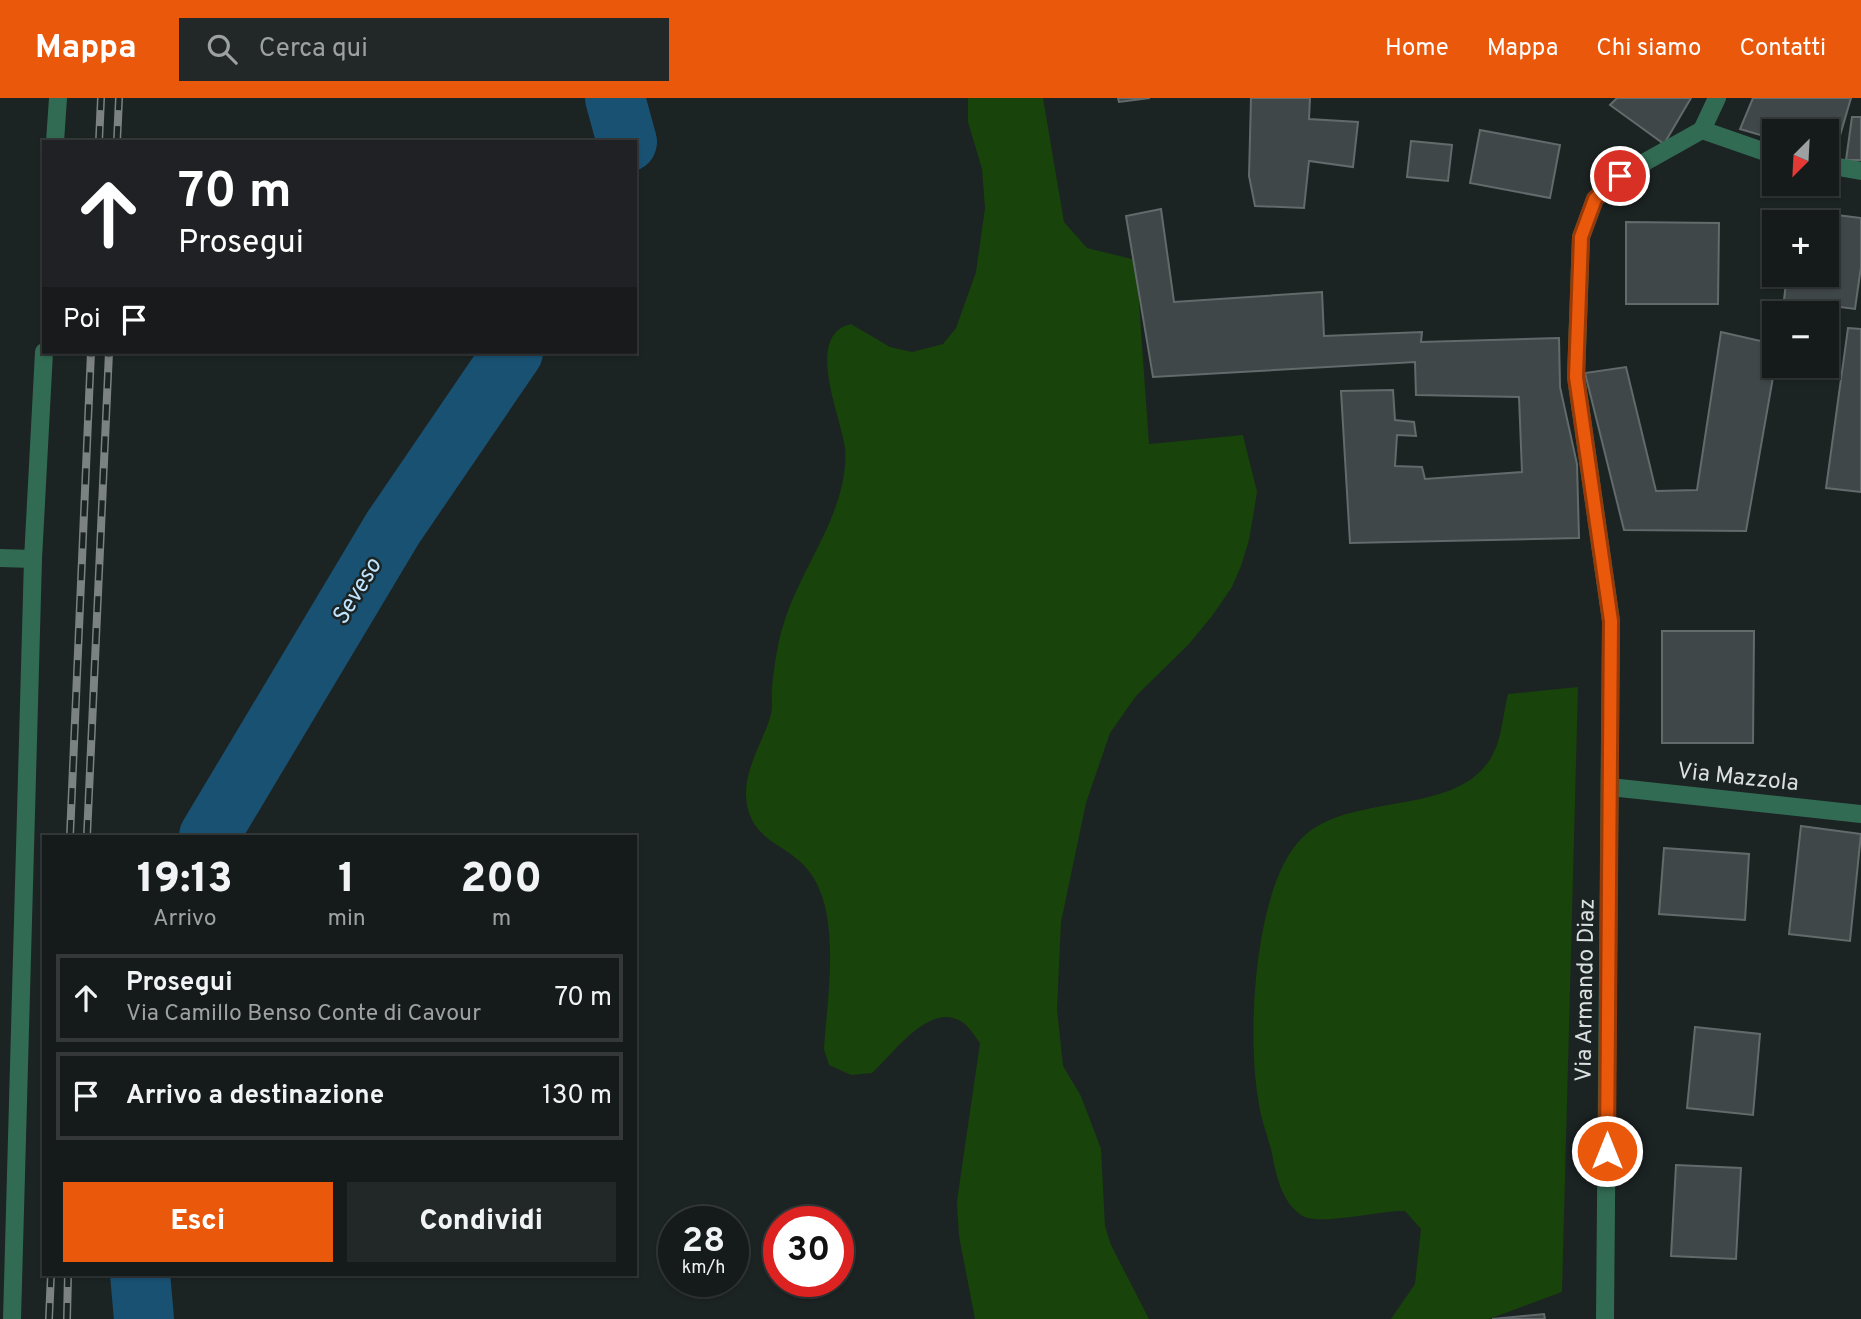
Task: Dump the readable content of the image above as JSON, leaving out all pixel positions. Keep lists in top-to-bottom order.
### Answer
{
  "streets": {
    "street": ["Via Mazzola", "Via Armando Diaz"]
  },
  "crossings": [
    ["Via Mazzola", "Via Armando Diaz"]
  ],
  "water": ["Seveso"],
  "north": "bottom left",
  "page": {
    "header": "Mappa",
    "search": "Cerca qui",
    "nav": [
      "Home",
      "Mappa",
      "Chi siamo",
      "Contatti"
    ],
    "map_buttons": ["+", "−"],
    "turn": ["70 m", "Prosegui"],
    "then": "Poi",
    "eta": [
      "19:13",
      "Arrivo",
      "1",
      "min",
      "200",
      "m"
    ],
    "list": [
      {
        "name": "Prosegui",
        "note": "Via Camillo Benso Conte di Cavour",
        "value": "70 m"
      },
      {
        "name": "Arrivo a destinazione",
        "value": "130 m"
      }
    ],
    "buttons": ["Esci", "Condividi"],
    "speed": "28 km/h",
    "limit": "30"
  }
}
